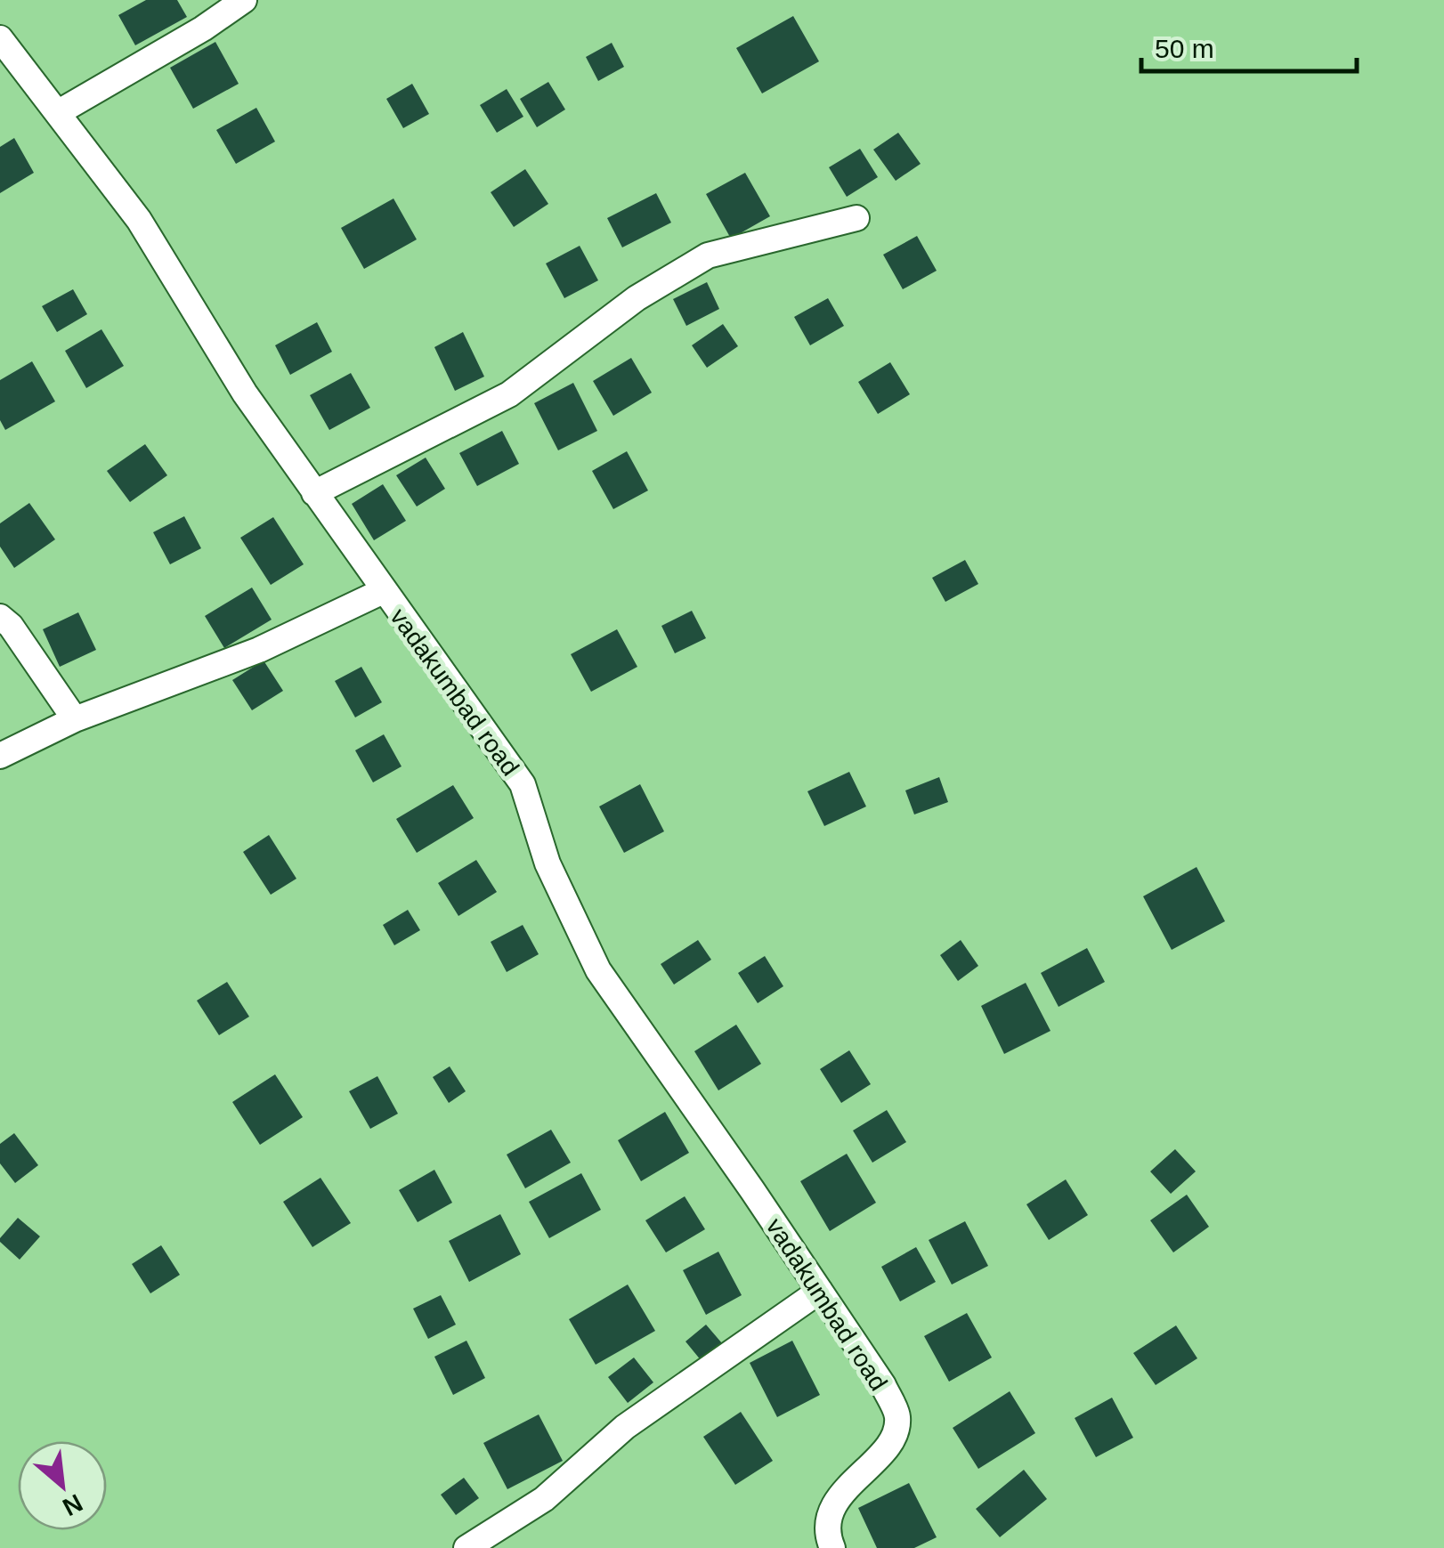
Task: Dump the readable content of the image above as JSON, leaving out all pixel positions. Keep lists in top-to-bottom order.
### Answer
{
  "streets": {
    "street": ["vadakumbad road"]
  },
  "scale_bar": "50 m",
  "north": "bottom right"
}
